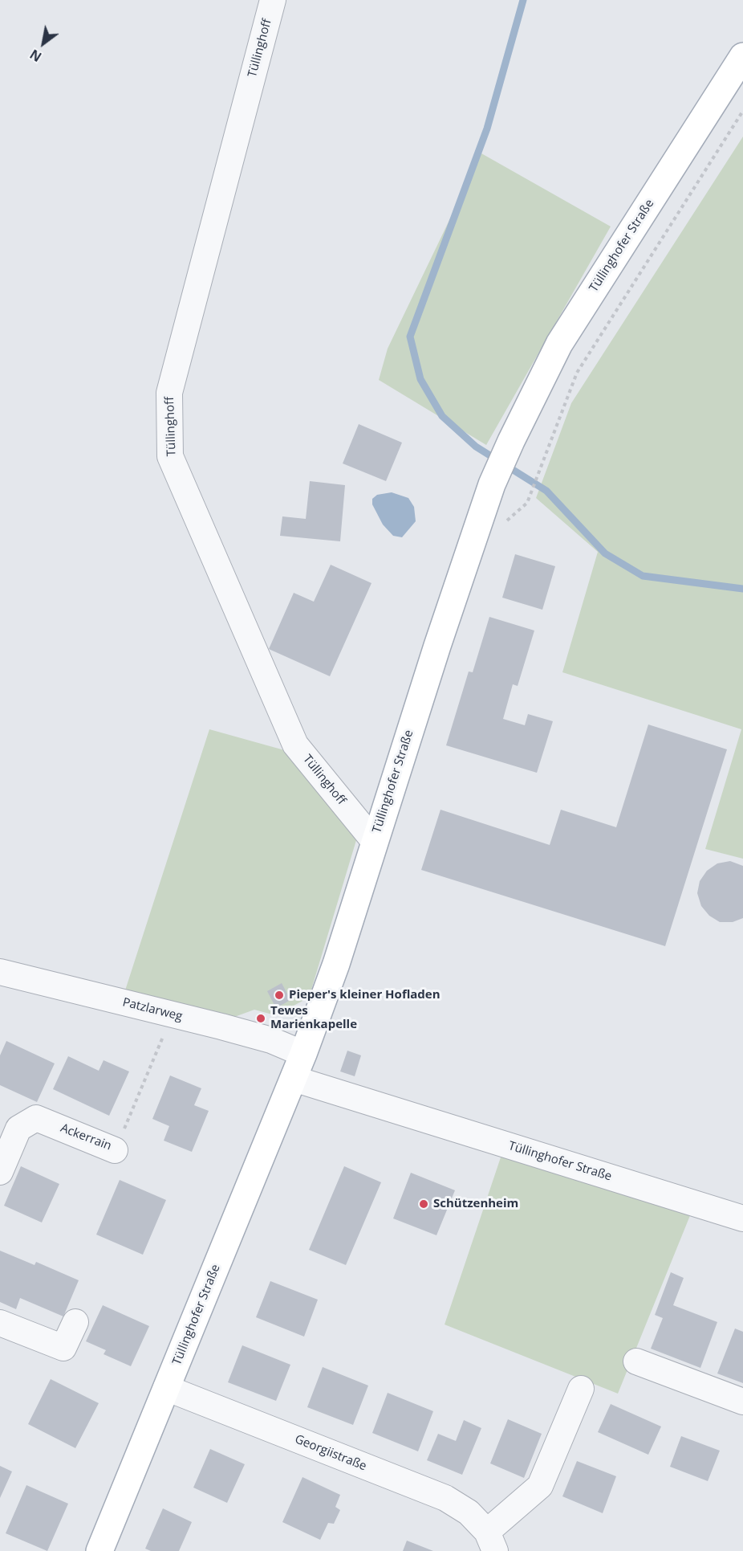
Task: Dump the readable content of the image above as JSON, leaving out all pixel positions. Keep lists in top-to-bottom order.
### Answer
{
  "streets": {
    "main road": ["Tüllinghofer Straße"],
    "street": [
      "Tüllinghoff",
      "Patzlarweg",
      "Ackerrain",
      "Georgiistraße"
    ]
  },
  "crossings": [
    ["Tüllinghoff", "Tüllinghofer Straße"],
    ["Tüllinghofer Straße", "Patzlarweg"],
    ["Tüllinghofer Straße", "Georgiistraße"],
    ["Patzlarweg", "Ackerrain"]
  ],
  "places": ["Pieper's kleiner Hofladen", "Tewes Marienkapelle", "Schützenheim"],
  "north": "bottom left"
}
